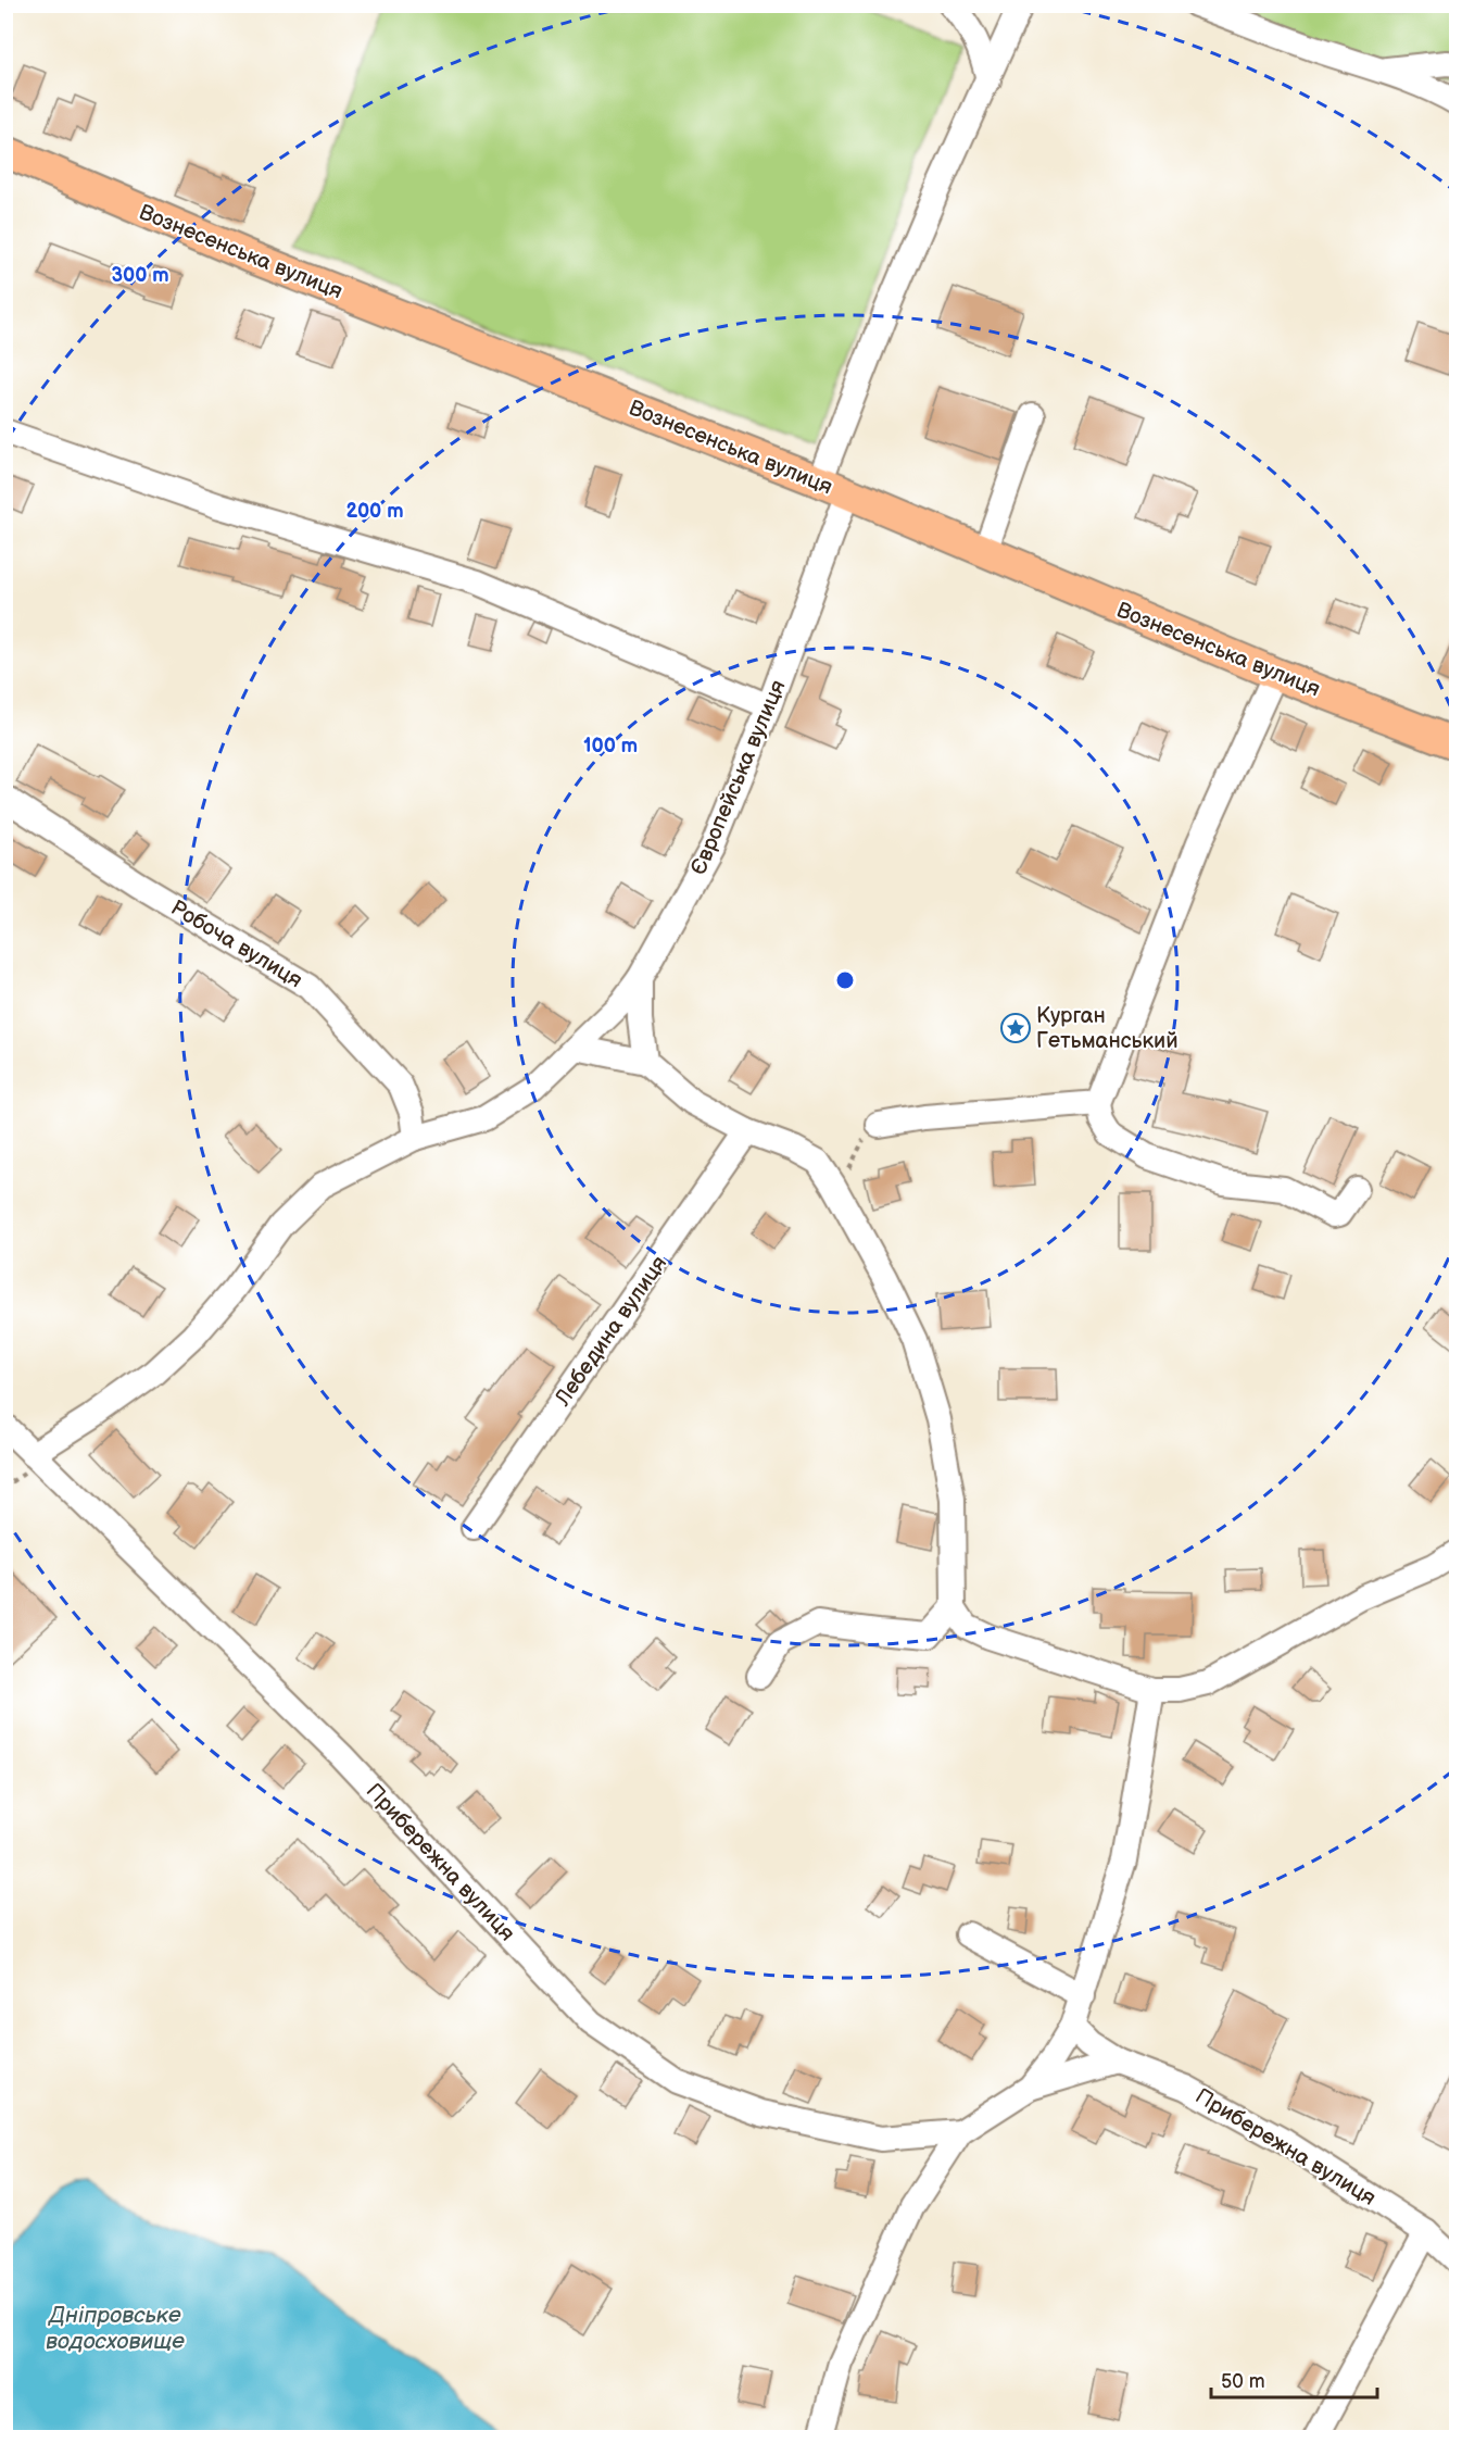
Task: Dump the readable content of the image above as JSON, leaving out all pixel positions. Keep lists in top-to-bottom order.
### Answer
{
  "streets": {
    "main road": ["Вознесенська вулиця"],
    "street": [
      "Європейська вулиця",
      "Робоча вулиця",
      "Лебедина вулиця",
      "Прибережна вулиця"
    ]
  },
  "crossings": [
    ["Вознесенська вулиця", "Європейська вулиця"],
    ["Європейська вулиця", "Робоча вулиця"],
    ["Європейська вулиця", "Прибережна вулиця"]
  ],
  "water": ["Дніпровське водосховище"],
  "places": {
    "place": ["Курган Гетьманський"]
  },
  "scale_bar": "50 m",
  "rings": ["300 m", "200 m", "100 m"]
}
